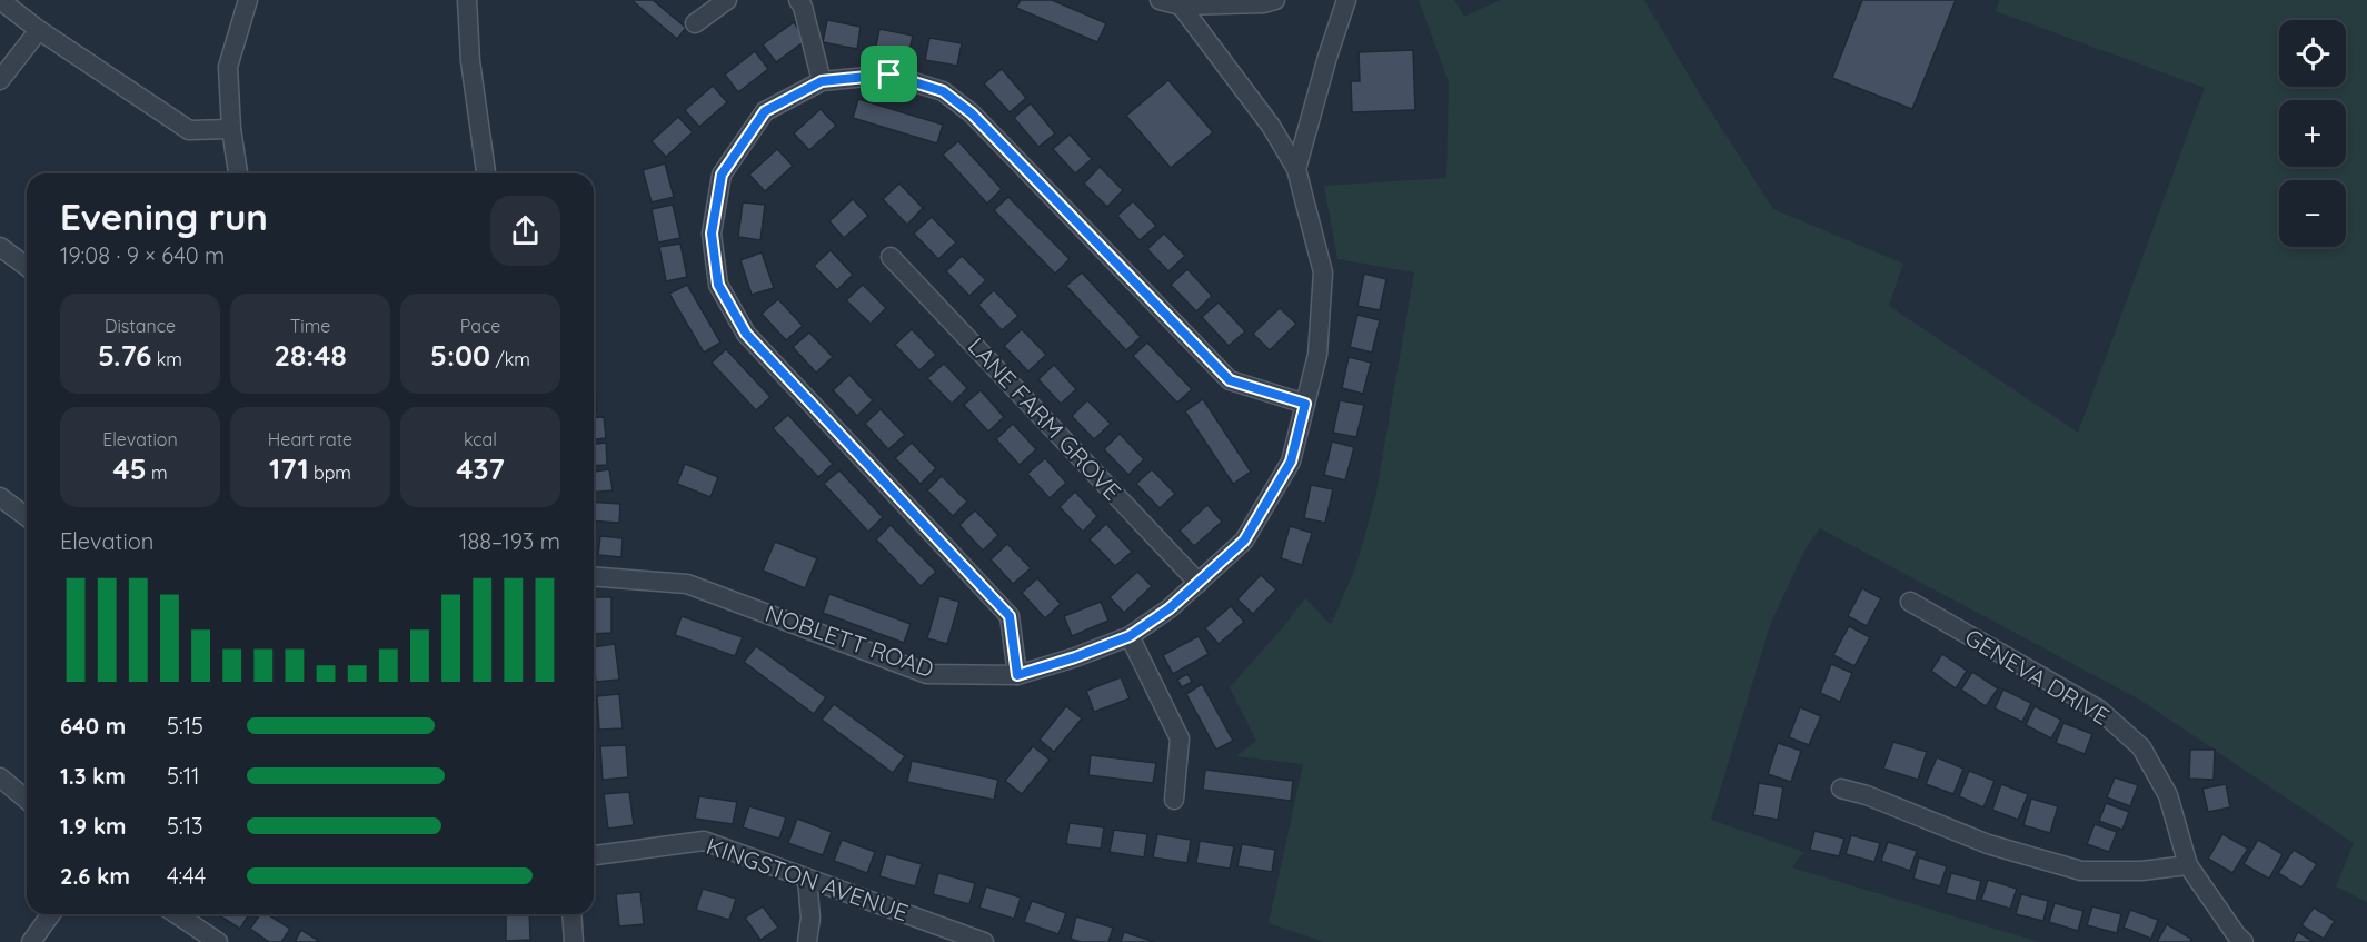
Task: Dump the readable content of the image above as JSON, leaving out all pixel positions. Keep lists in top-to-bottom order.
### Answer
{
  "streets": {
    "street": [
      "LANE FARM GROVE",
      "NOBLETT ROAD",
      "GENEVA DRIVE",
      "KINGSTON AVENUE"
    ]
  },
  "crossings": [
    ["LANE FARM GROVE", "NOBLETT ROAD"]
  ],
  "page": {
    "map_buttons": ["+", "−"],
    "heading": ["Evening run", "19:08 · 9 × 640 m"],
    "stats": [
      ["Distance", "5.76 km"],
      ["Time", "28:48"],
      ["Pace", "5:00 /km"],
      ["Elevation", "45 m"],
      ["Heart rate", "171 bpm"],
      ["kcal", "437"]
    ],
    "chart": ["Elevation", "188–193 m"],
    "list": [
      {
        "name": "640 m",
        "note": "5:15"
      },
      {
        "name": "1.3 km",
        "note": "5:11"
      },
      {
        "name": "1.9 km",
        "note": "5:13"
      },
      {
        "name": "2.6 km",
        "note": "4:44"
      }
    ]
  }
}
